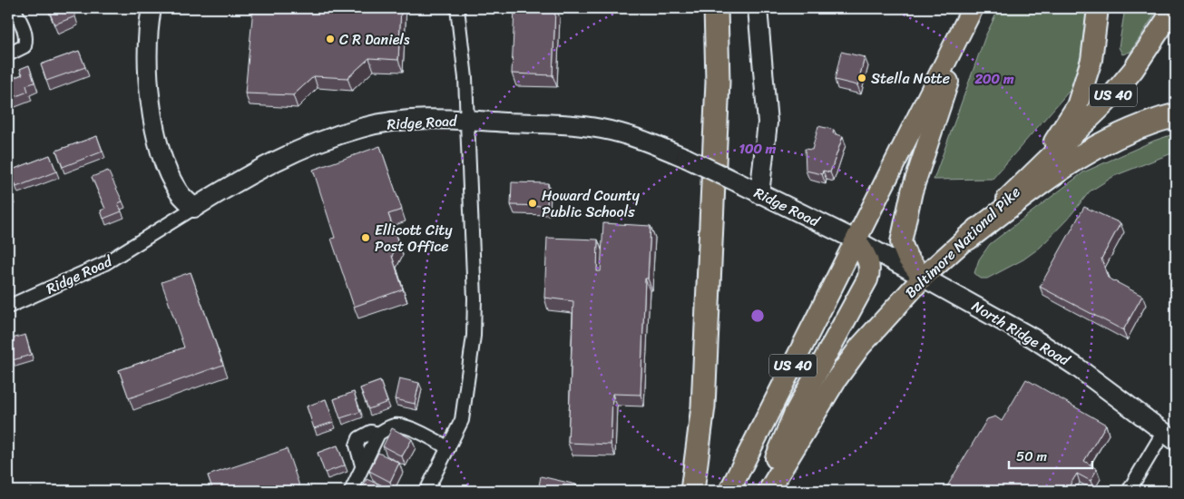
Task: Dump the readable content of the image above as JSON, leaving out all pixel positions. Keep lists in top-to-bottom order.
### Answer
{
  "streets": {
    "main road": ["US 40", "Baltimore National Pike"],
    "street": ["Ridge Road", "North Ridge Road"]
  },
  "crossings": [
    ["US 40", "Ridge Road"],
    ["US 40", "North Ridge Road"],
    ["Ridge Road", "North Ridge Road"],
    ["Baltimore National Pike", "North Ridge Road"]
  ],
  "places": [
    "C R Daniels",
    "Stella Notte",
    "Howard County Public Schools",
    "Ellicott City Post Office"
  ],
  "scale_bar": "50 m",
  "rings": ["200 m", "100 m"]
}
